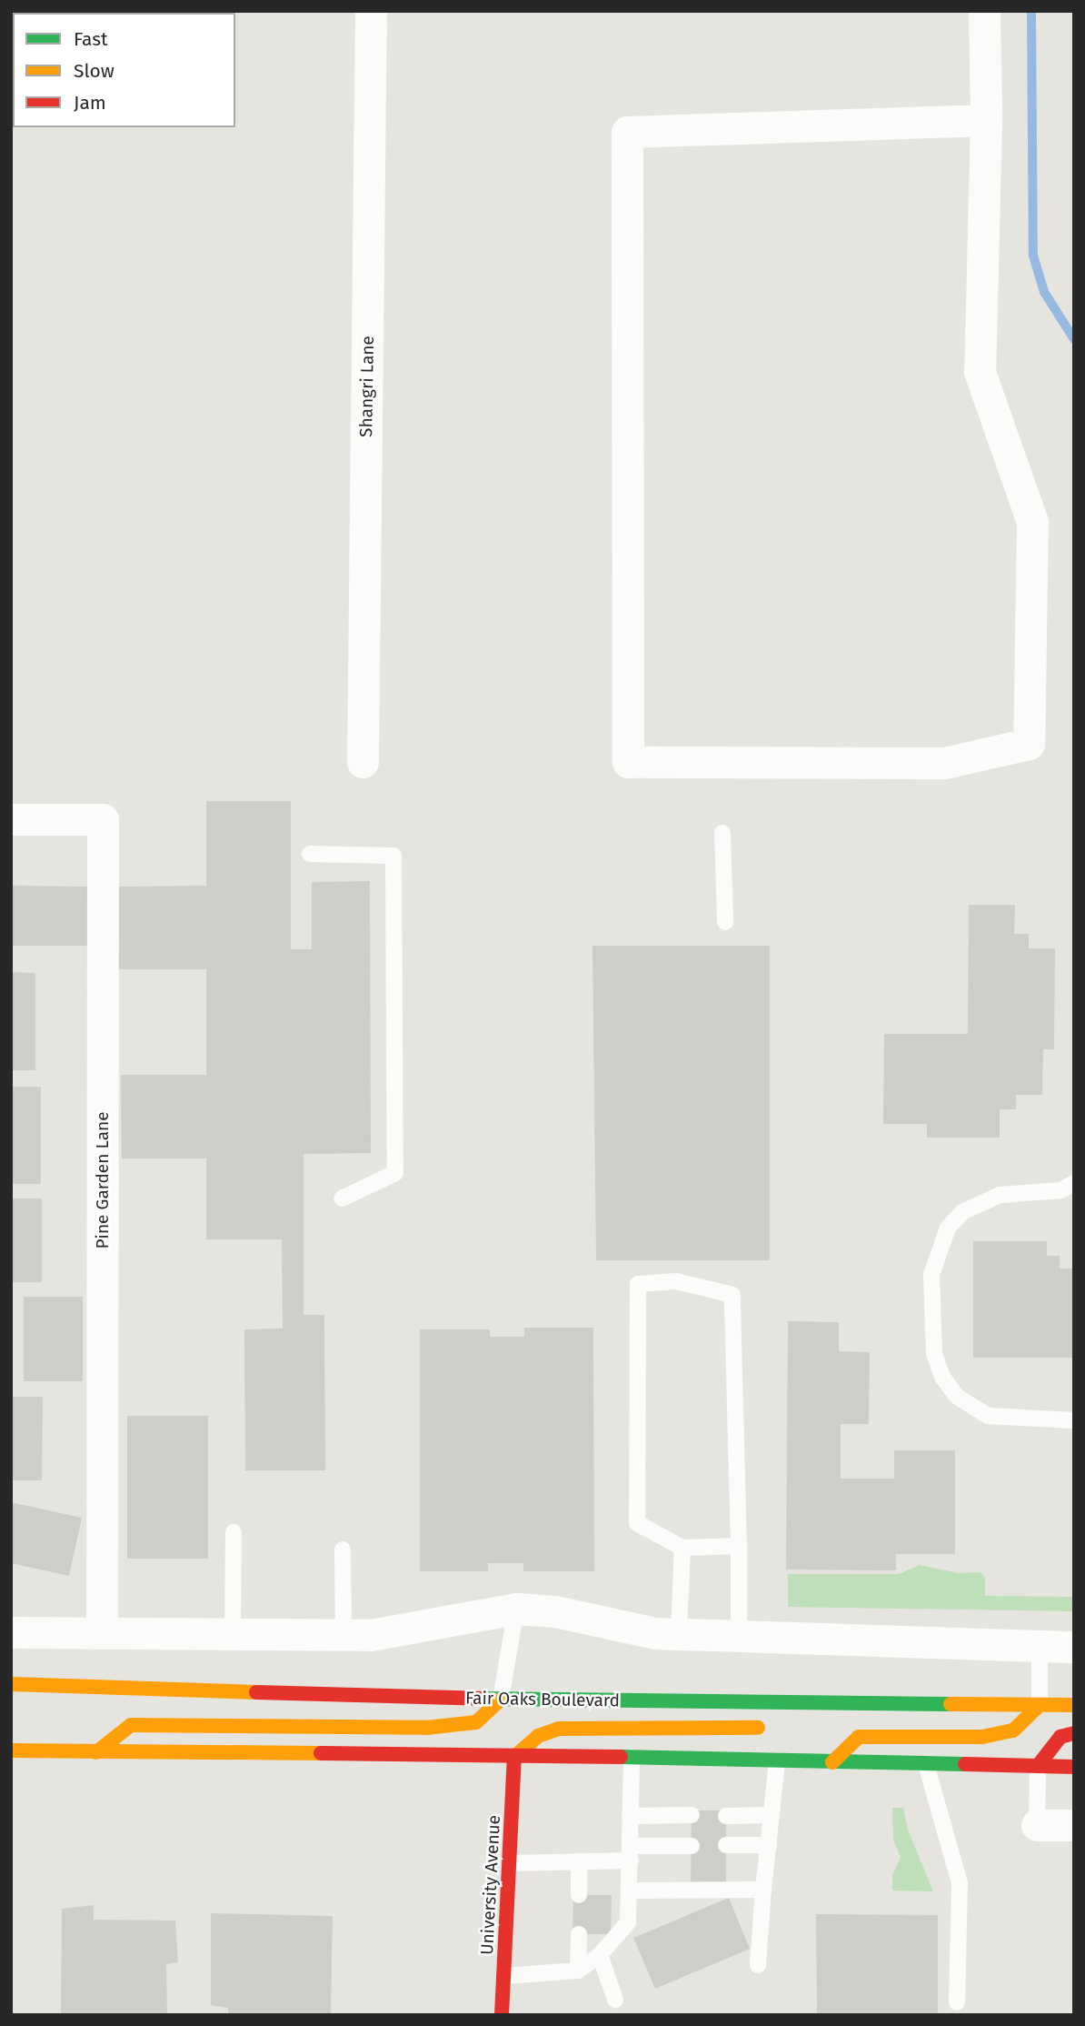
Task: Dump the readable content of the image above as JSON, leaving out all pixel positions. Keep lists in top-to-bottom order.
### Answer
{
  "streets": {
    "main road": ["Fair Oaks Boulevard", "University Avenue"],
    "street": ["Shangri Lane", "Pine Garden Lane"]
  },
  "legend": ["Fast", "Slow", "Jam"]
}
